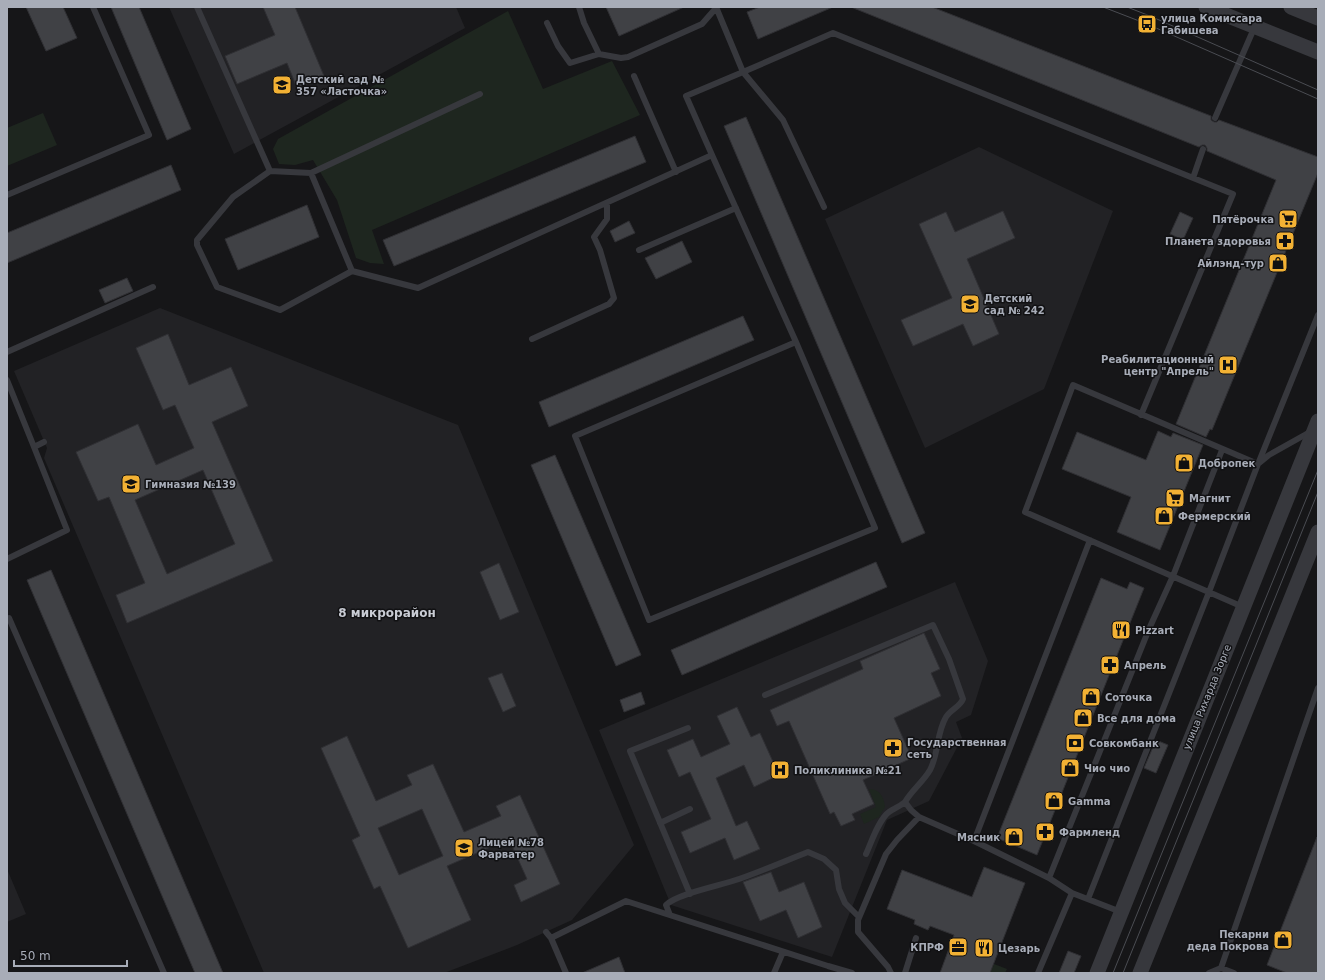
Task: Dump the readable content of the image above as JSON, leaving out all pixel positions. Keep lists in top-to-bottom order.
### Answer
{
  "streets": {
    "street": ["улица Рихарда Зорге"]
  },
  "districts": ["8 микрорайон"],
  "places": {
    "bus stop": ["улица Комиссара Габишева"],
    "school or university": [
      "Детский сад № 357 «Ласточка»",
      "Детский сад № 242",
      "Гимназия №139",
      "Лицей №78 Фарватер"
    ],
    "supermarket": ["Пятёрочка", "Магнит"],
    "pharmacy": [
      "Планета здоровья",
      "Апрель",
      "Государственная сеть",
      "Фармленд"
    ],
    "shop": [
      "Айлэнд-тур",
      "Добропек",
      "Фермерский",
      "Соточка",
      "Все для дома",
      "Чио чио",
      "Gamma",
      "Мясник",
      "Пекарни деда Покрова"
    ],
    "hospital": ["Реабилитационный центр \"Апрель\"", "Поликлиника №21"],
    "restaurant": ["Pizzart", "Цезарь"],
    "bank": ["Совкомбанк"],
    "office": ["КПРФ"]
  },
  "scale_bar": "50 m"
}
